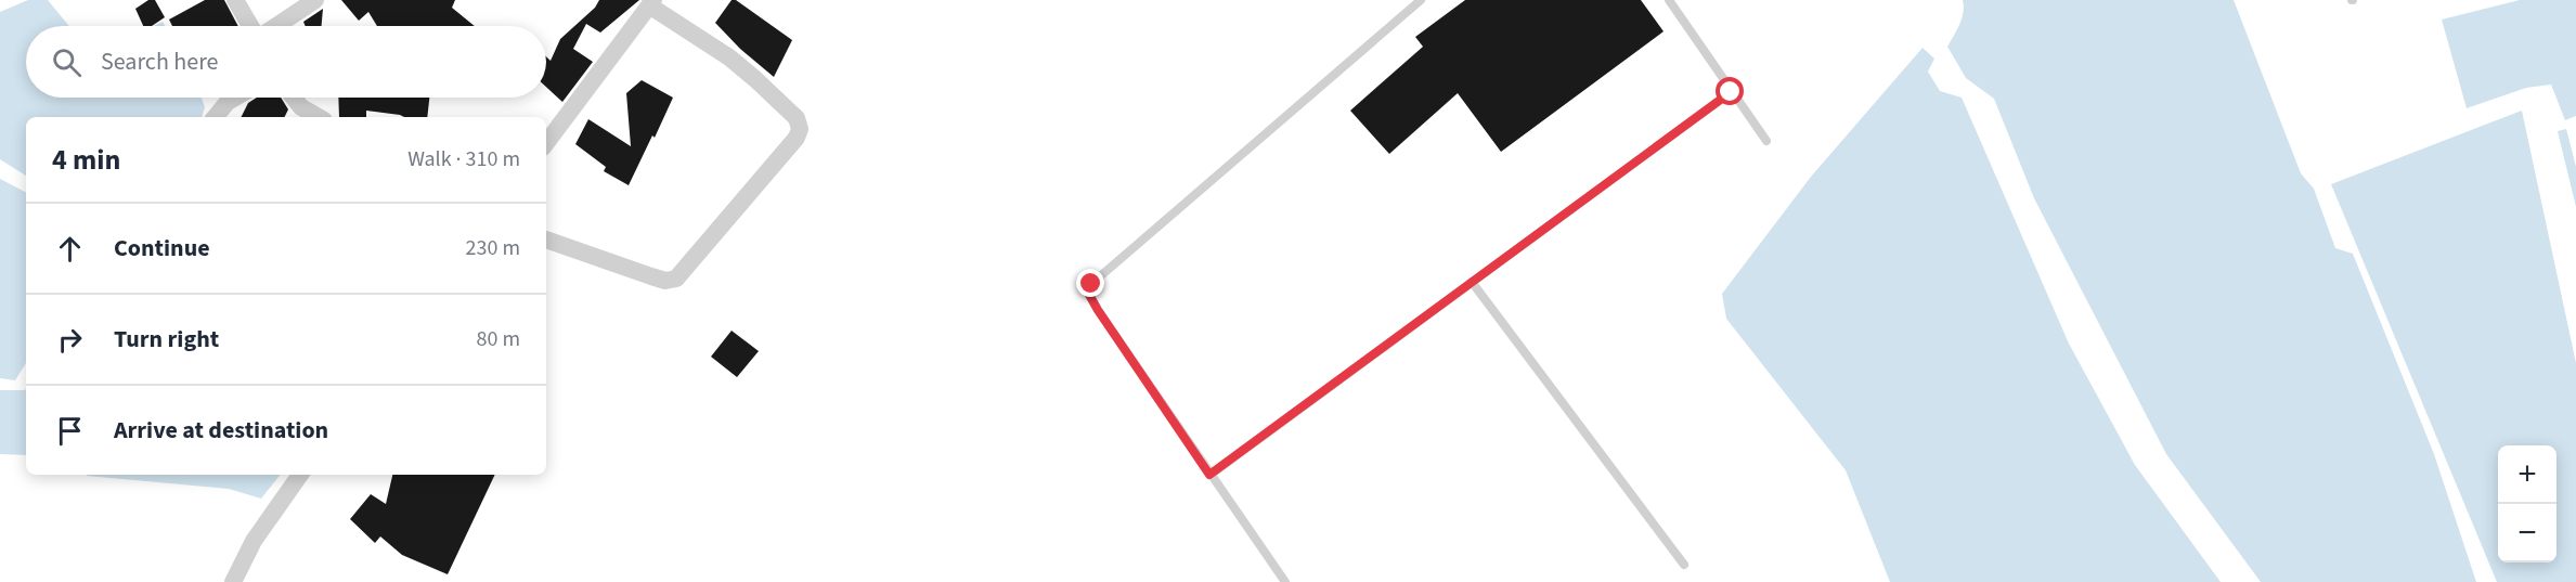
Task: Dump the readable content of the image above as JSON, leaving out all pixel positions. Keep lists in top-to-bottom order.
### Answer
{
  "page": {
    "search": "Search here",
    "heading": ["4 min", "Walk · 310 m"],
    "list": [
      ["Continue", "230 m"],
      ["Turn right", "80 m"],
      "Arrive at destination"
    ],
    "map_buttons": ["+", "−"]
  }
}
